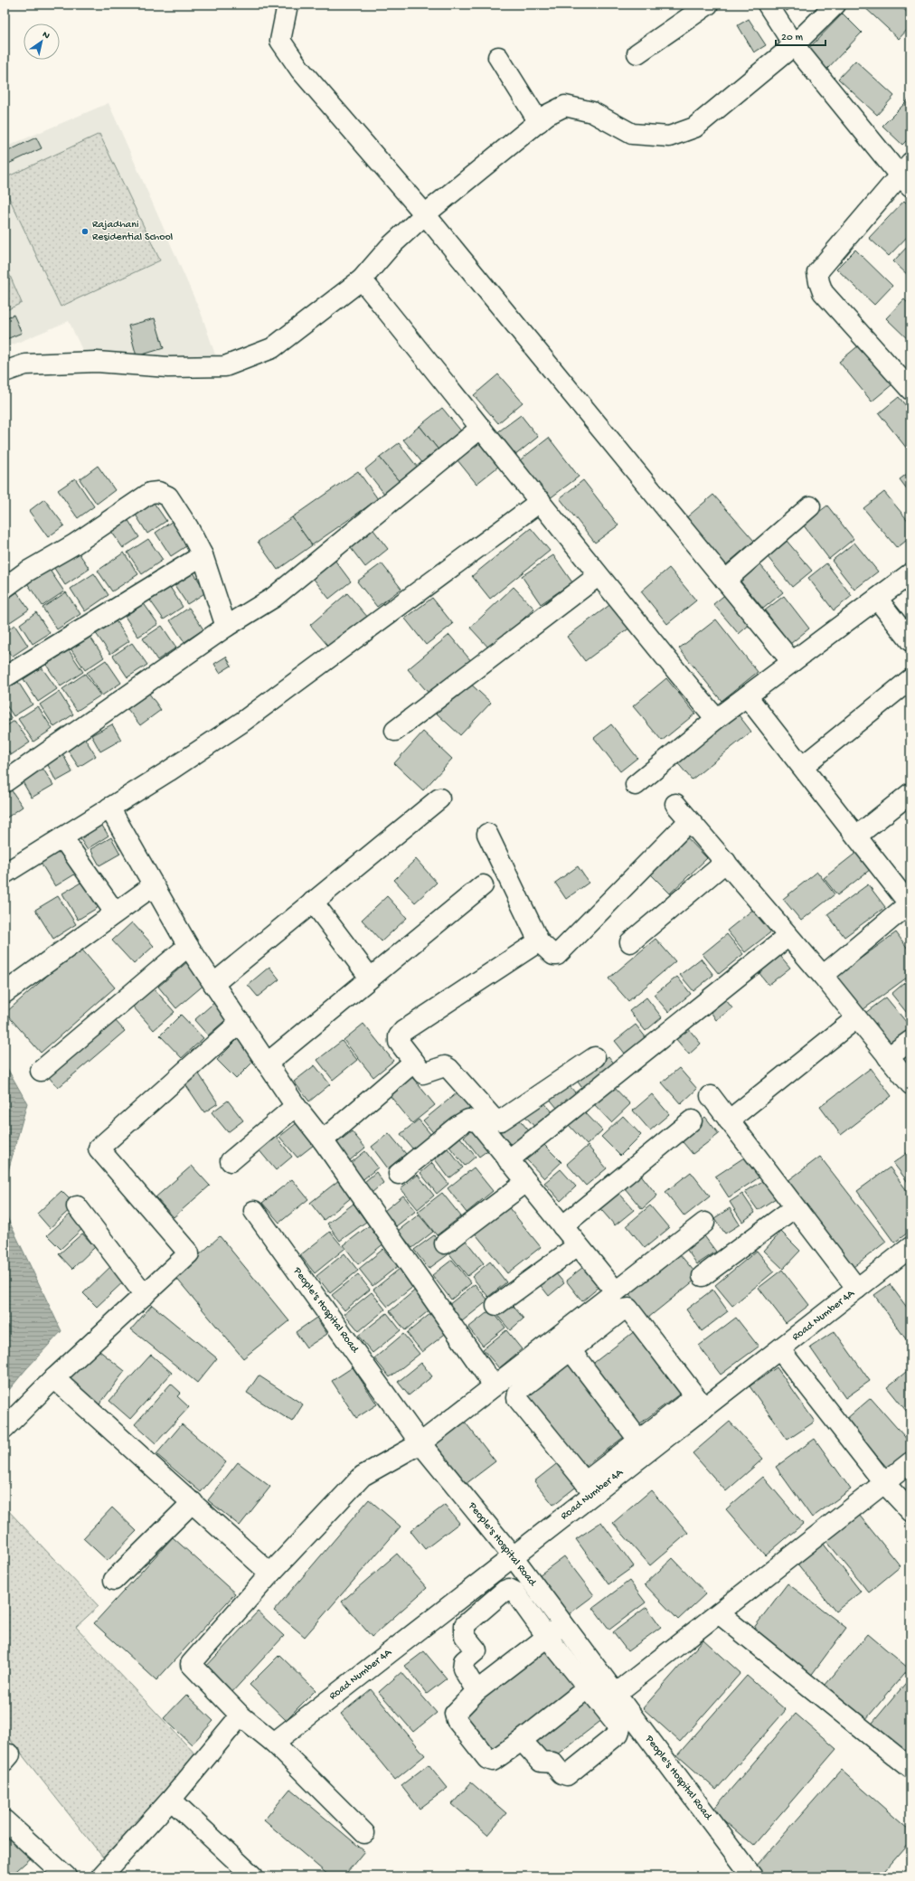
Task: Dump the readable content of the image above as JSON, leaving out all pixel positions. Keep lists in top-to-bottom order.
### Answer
{
  "streets": {
    "street": ["People's Hospital Road", "Road Number 4A"]
  },
  "crossings": [
    ["People's Hospital Road", "Road Number 4A"]
  ],
  "places": ["Rajadhani Residential School"],
  "scale_bar": "20 m",
  "north": "top right"
}
